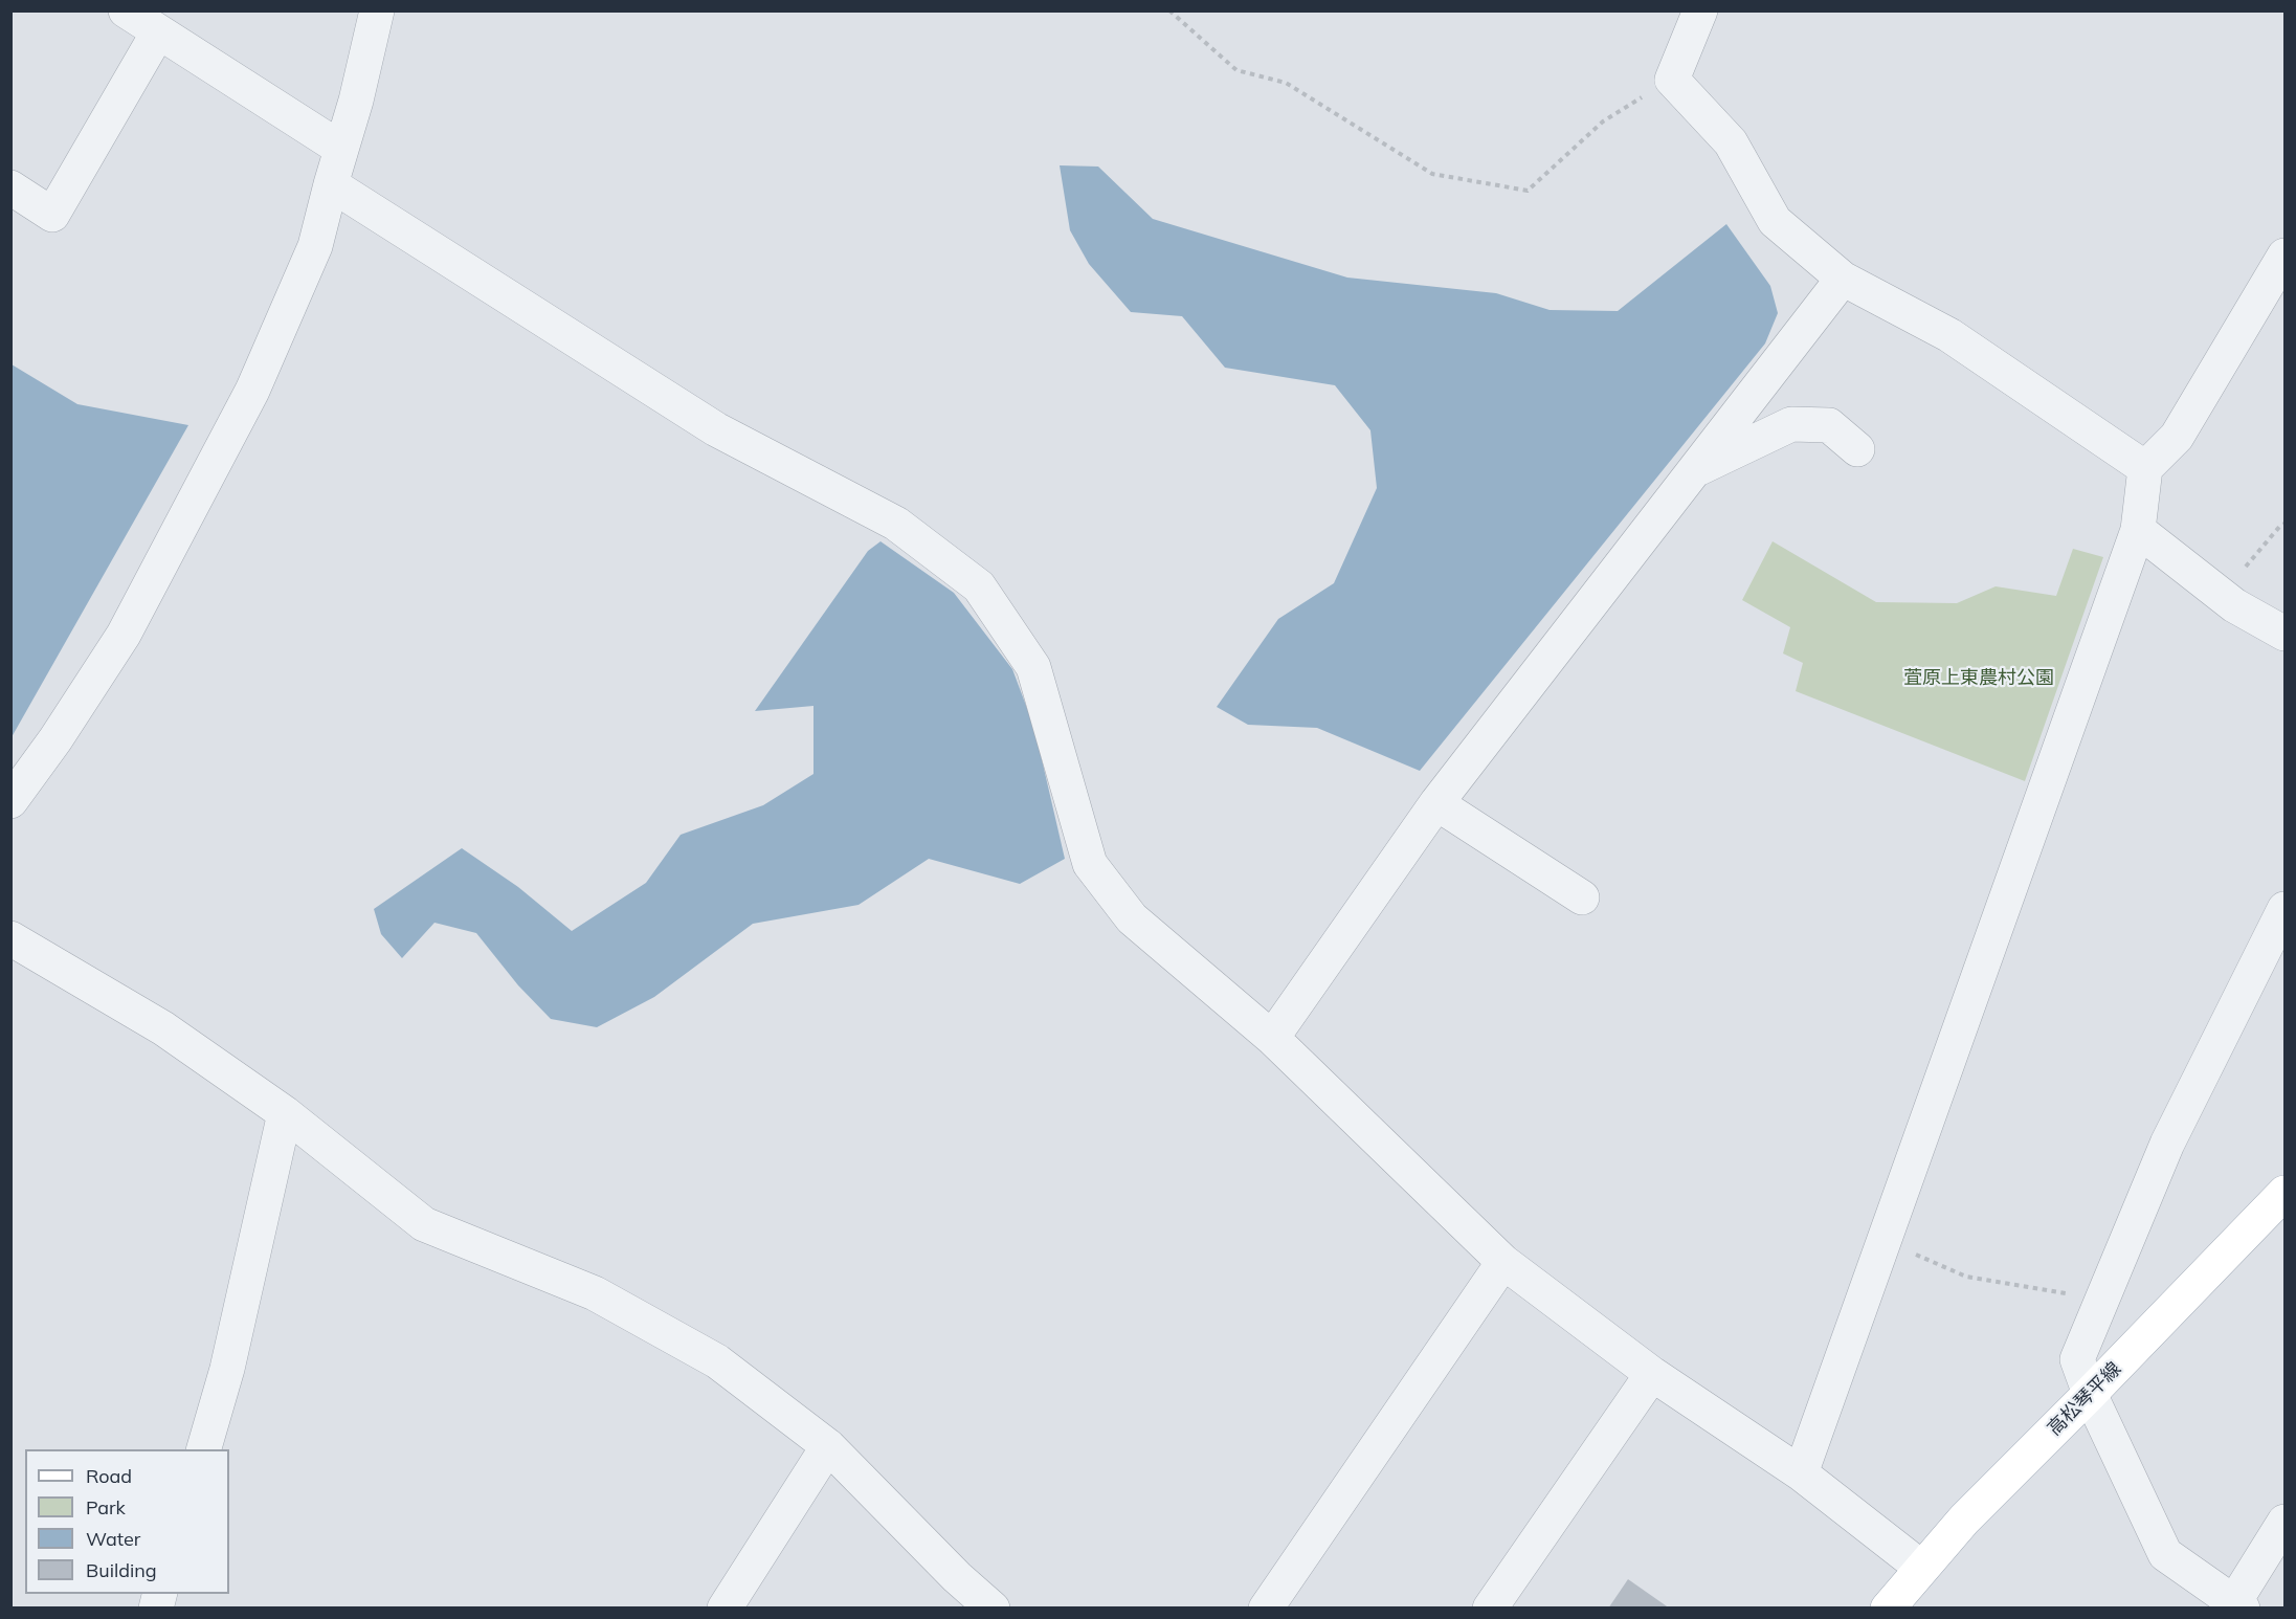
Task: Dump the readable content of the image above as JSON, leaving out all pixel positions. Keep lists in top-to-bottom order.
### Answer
{
  "streets": {
    "main road": ["高松琴平線"]
  },
  "parks": ["萓原上東農村公園"],
  "legend": [
    "Road",
    "Park",
    "Water",
    "Building"
  ]
}
